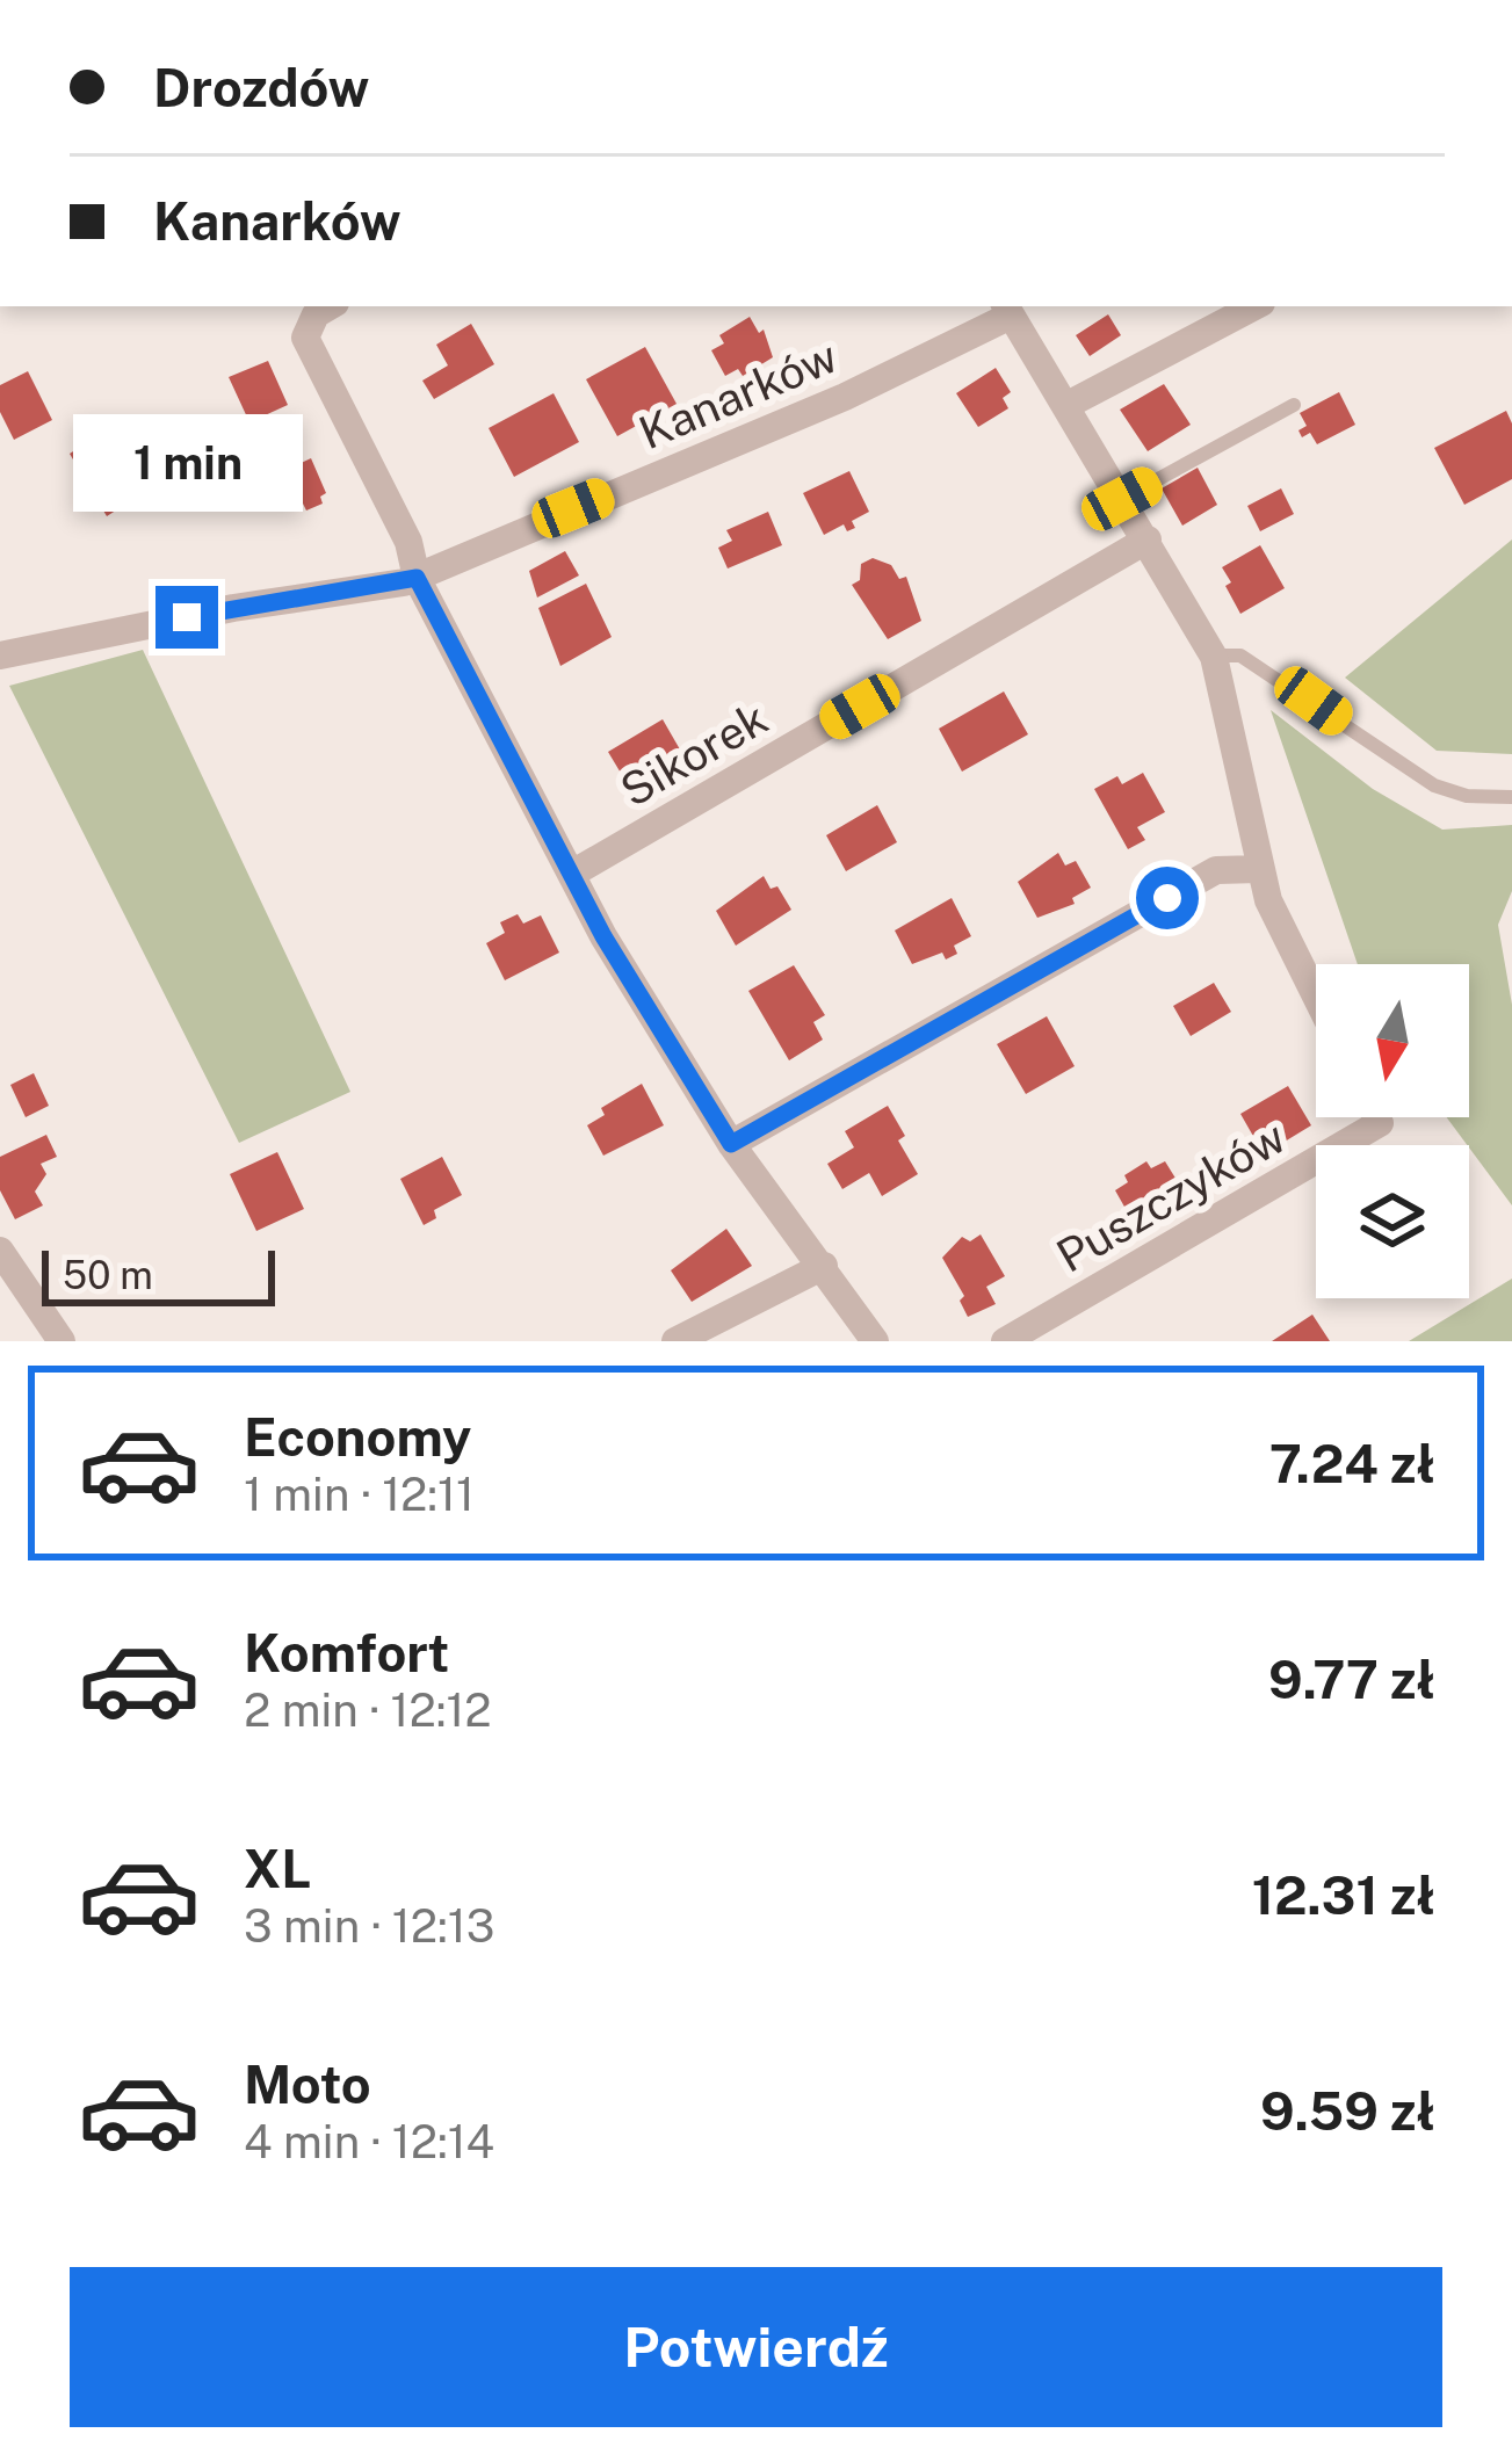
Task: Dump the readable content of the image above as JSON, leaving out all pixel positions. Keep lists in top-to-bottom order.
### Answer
{
  "streets": {
    "street": ["Kanarków", "Sikorek", "Puszczyków"]
  },
  "scale_bar": "50 m",
  "north": "bottom",
  "page": {
    "banner": ["Drozdów", "Kanarków"],
    "bubble": "1 min",
    "scale": "50 m",
    "list": [
      {
        "name": "Economy",
        "note": "1 min · 12:11",
        "value": "7.24 zł"
      },
      {
        "name": "Komfort",
        "note": "2 min · 12:12",
        "value": "9.77 zł"
      },
      {
        "name": "XL",
        "note": "3 min · 12:13",
        "value": "12.31 zł"
      },
      {
        "name": "Moto",
        "note": "4 min · 12:14",
        "value": "9.59 zł"
      }
    ],
    "buttons": "Potwierdź"
  }
}
